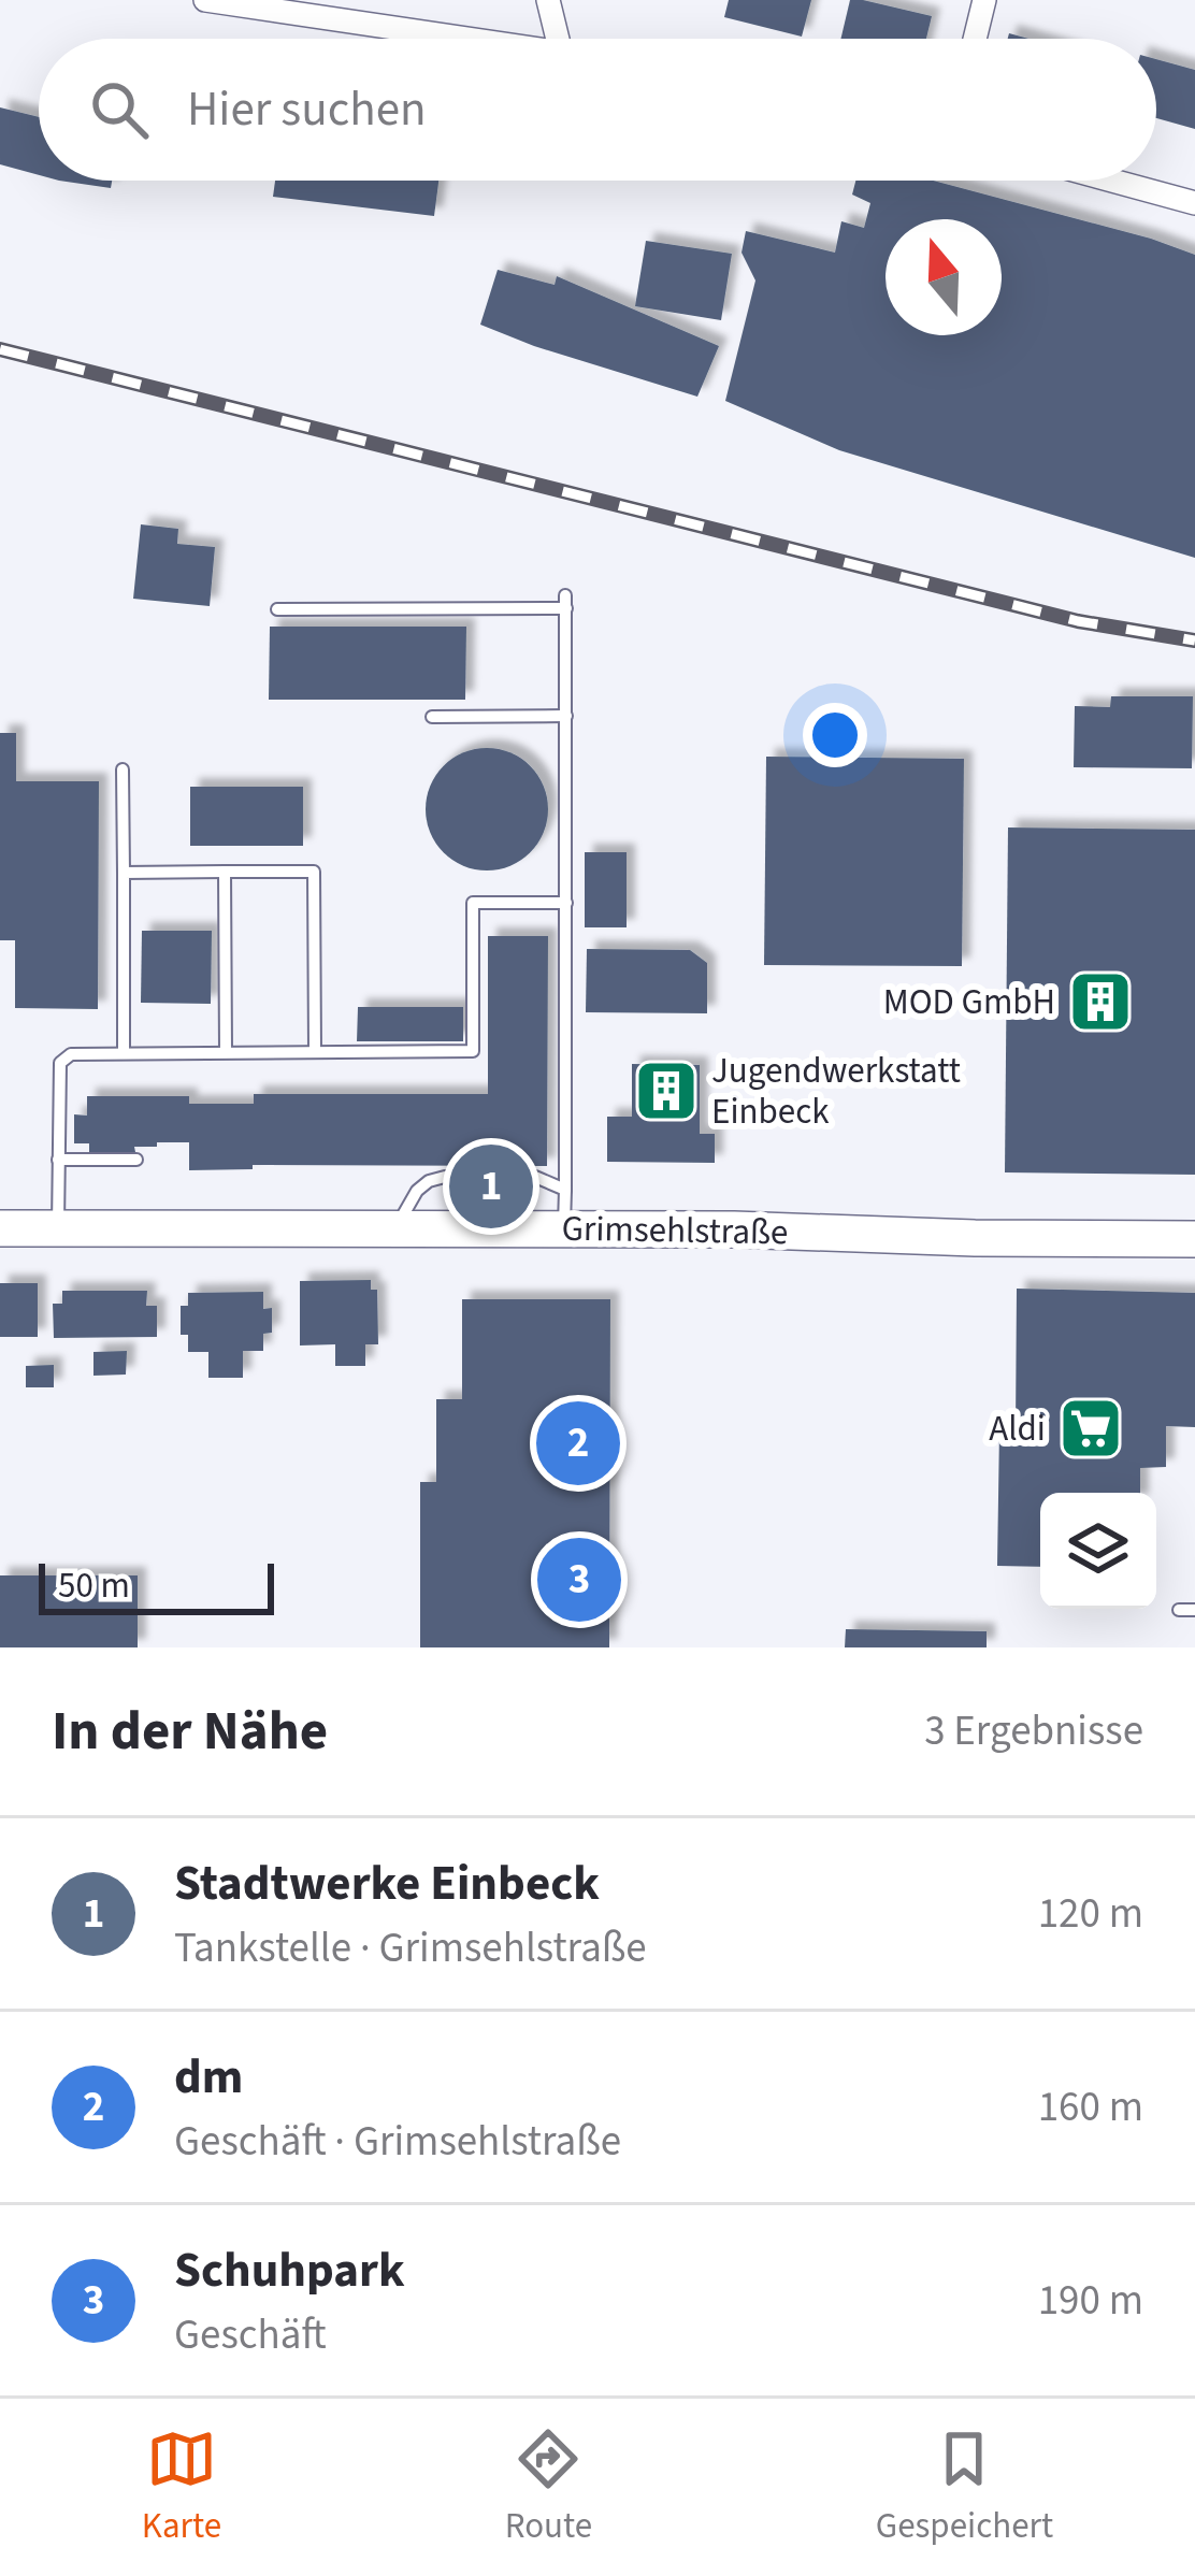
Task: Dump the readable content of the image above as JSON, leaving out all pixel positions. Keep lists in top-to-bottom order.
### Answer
{
  "streets": {
    "main road": ["Grimsehlstraße"]
  },
  "places": {
    "building": ["MOD GmbH", "Jugendwerkstatt Einbeck"],
    "supermarket": ["Aldi"]
  },
  "scale_bar": "50 m",
  "north": "top",
  "page": {
    "search": "Hier suchen",
    "pins": ["1", "2", "3"],
    "scale": "50 m",
    "heading": ["In der Nähe", "3 Ergebnisse"],
    "list": [
      {
        "mark": "1",
        "name": "Stadtwerke Einbeck",
        "note": "Tankstelle · Grimsehlstraße",
        "value": "120 m"
      },
      {
        "mark": "2",
        "name": "dm",
        "note": "Geschäft · Grimsehlstraße",
        "value": "160 m"
      },
      {
        "mark": "3",
        "name": "Schuhpark",
        "note": "Geschäft",
        "value": "190 m"
      }
    ],
    "nav": ["Karte", "Route", "Gespeichert"]
  }
}
